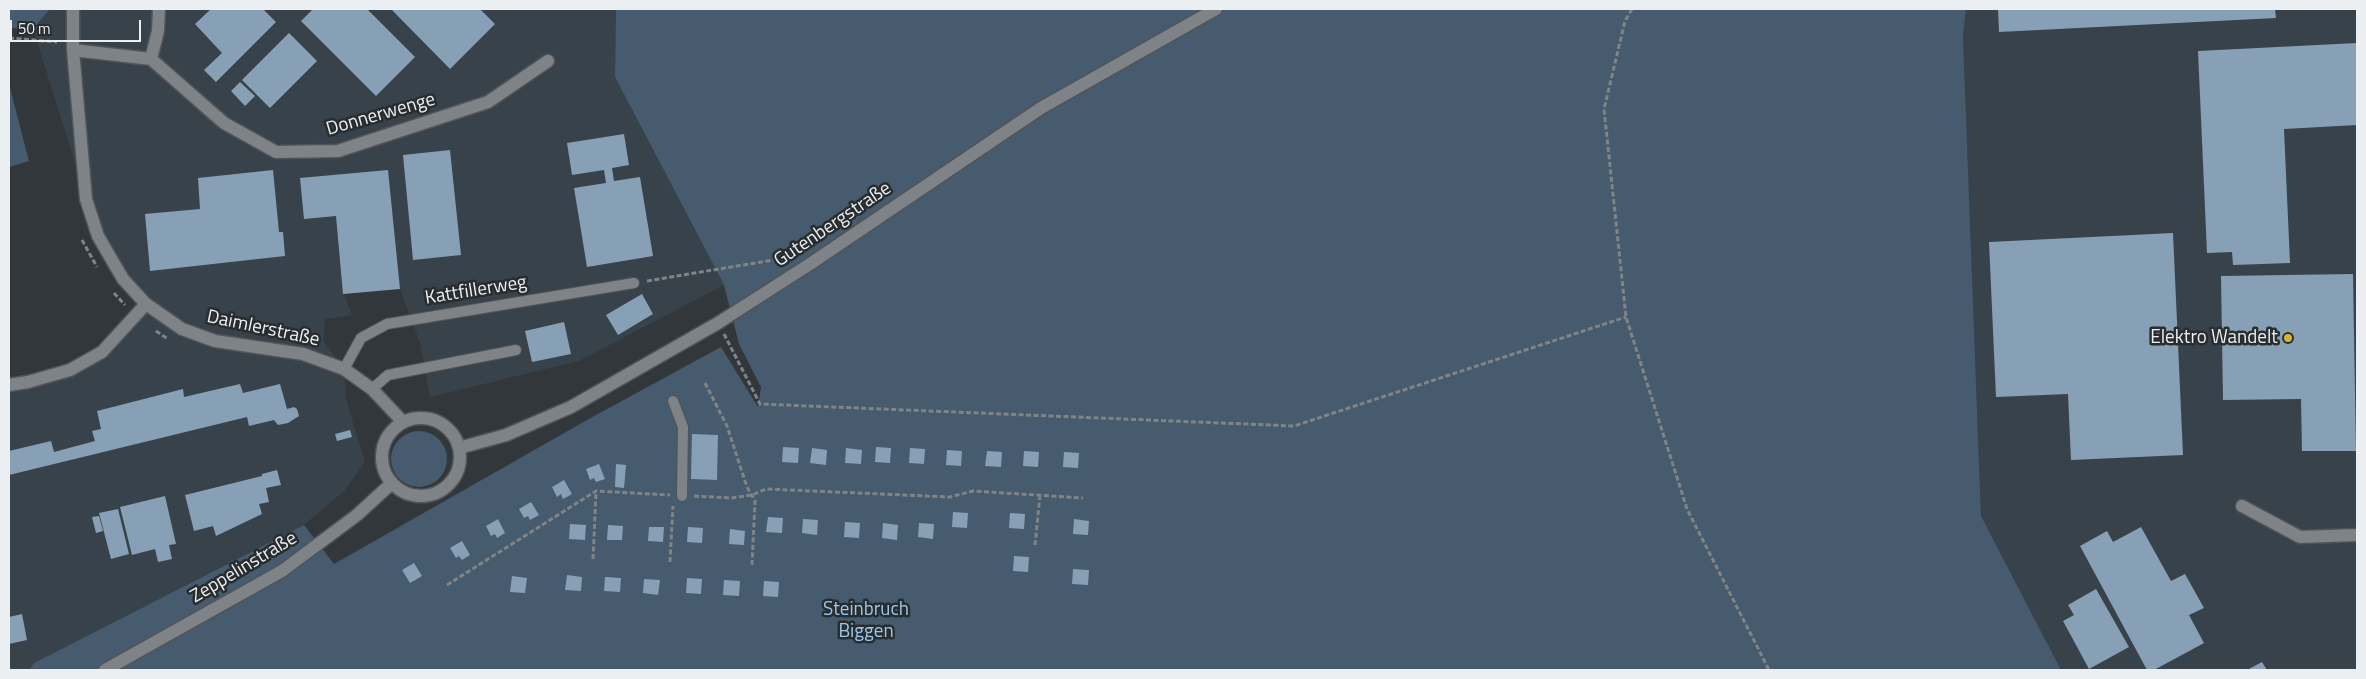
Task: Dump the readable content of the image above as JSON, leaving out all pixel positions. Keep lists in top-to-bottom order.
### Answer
{
  "streets": {
    "main road": [
      "Donnerwenge",
      "Gutenbergstraße",
      "Daimlerstraße",
      "Zeppelinstraße"
    ],
    "lane": ["Kattfillerweg"]
  },
  "crossings": [
    ["Gutenbergstraße", "Daimlerstraße"],
    ["Gutenbergstraße", "Zeppelinstraße"],
    ["Kattfillerweg", "Daimlerstraße"],
    ["Daimlerstraße", "Zeppelinstraße"]
  ],
  "parks": ["Steinbruch Biggen"],
  "places": ["Elektro Wandelt"],
  "scale_bar": "50 m"
}
